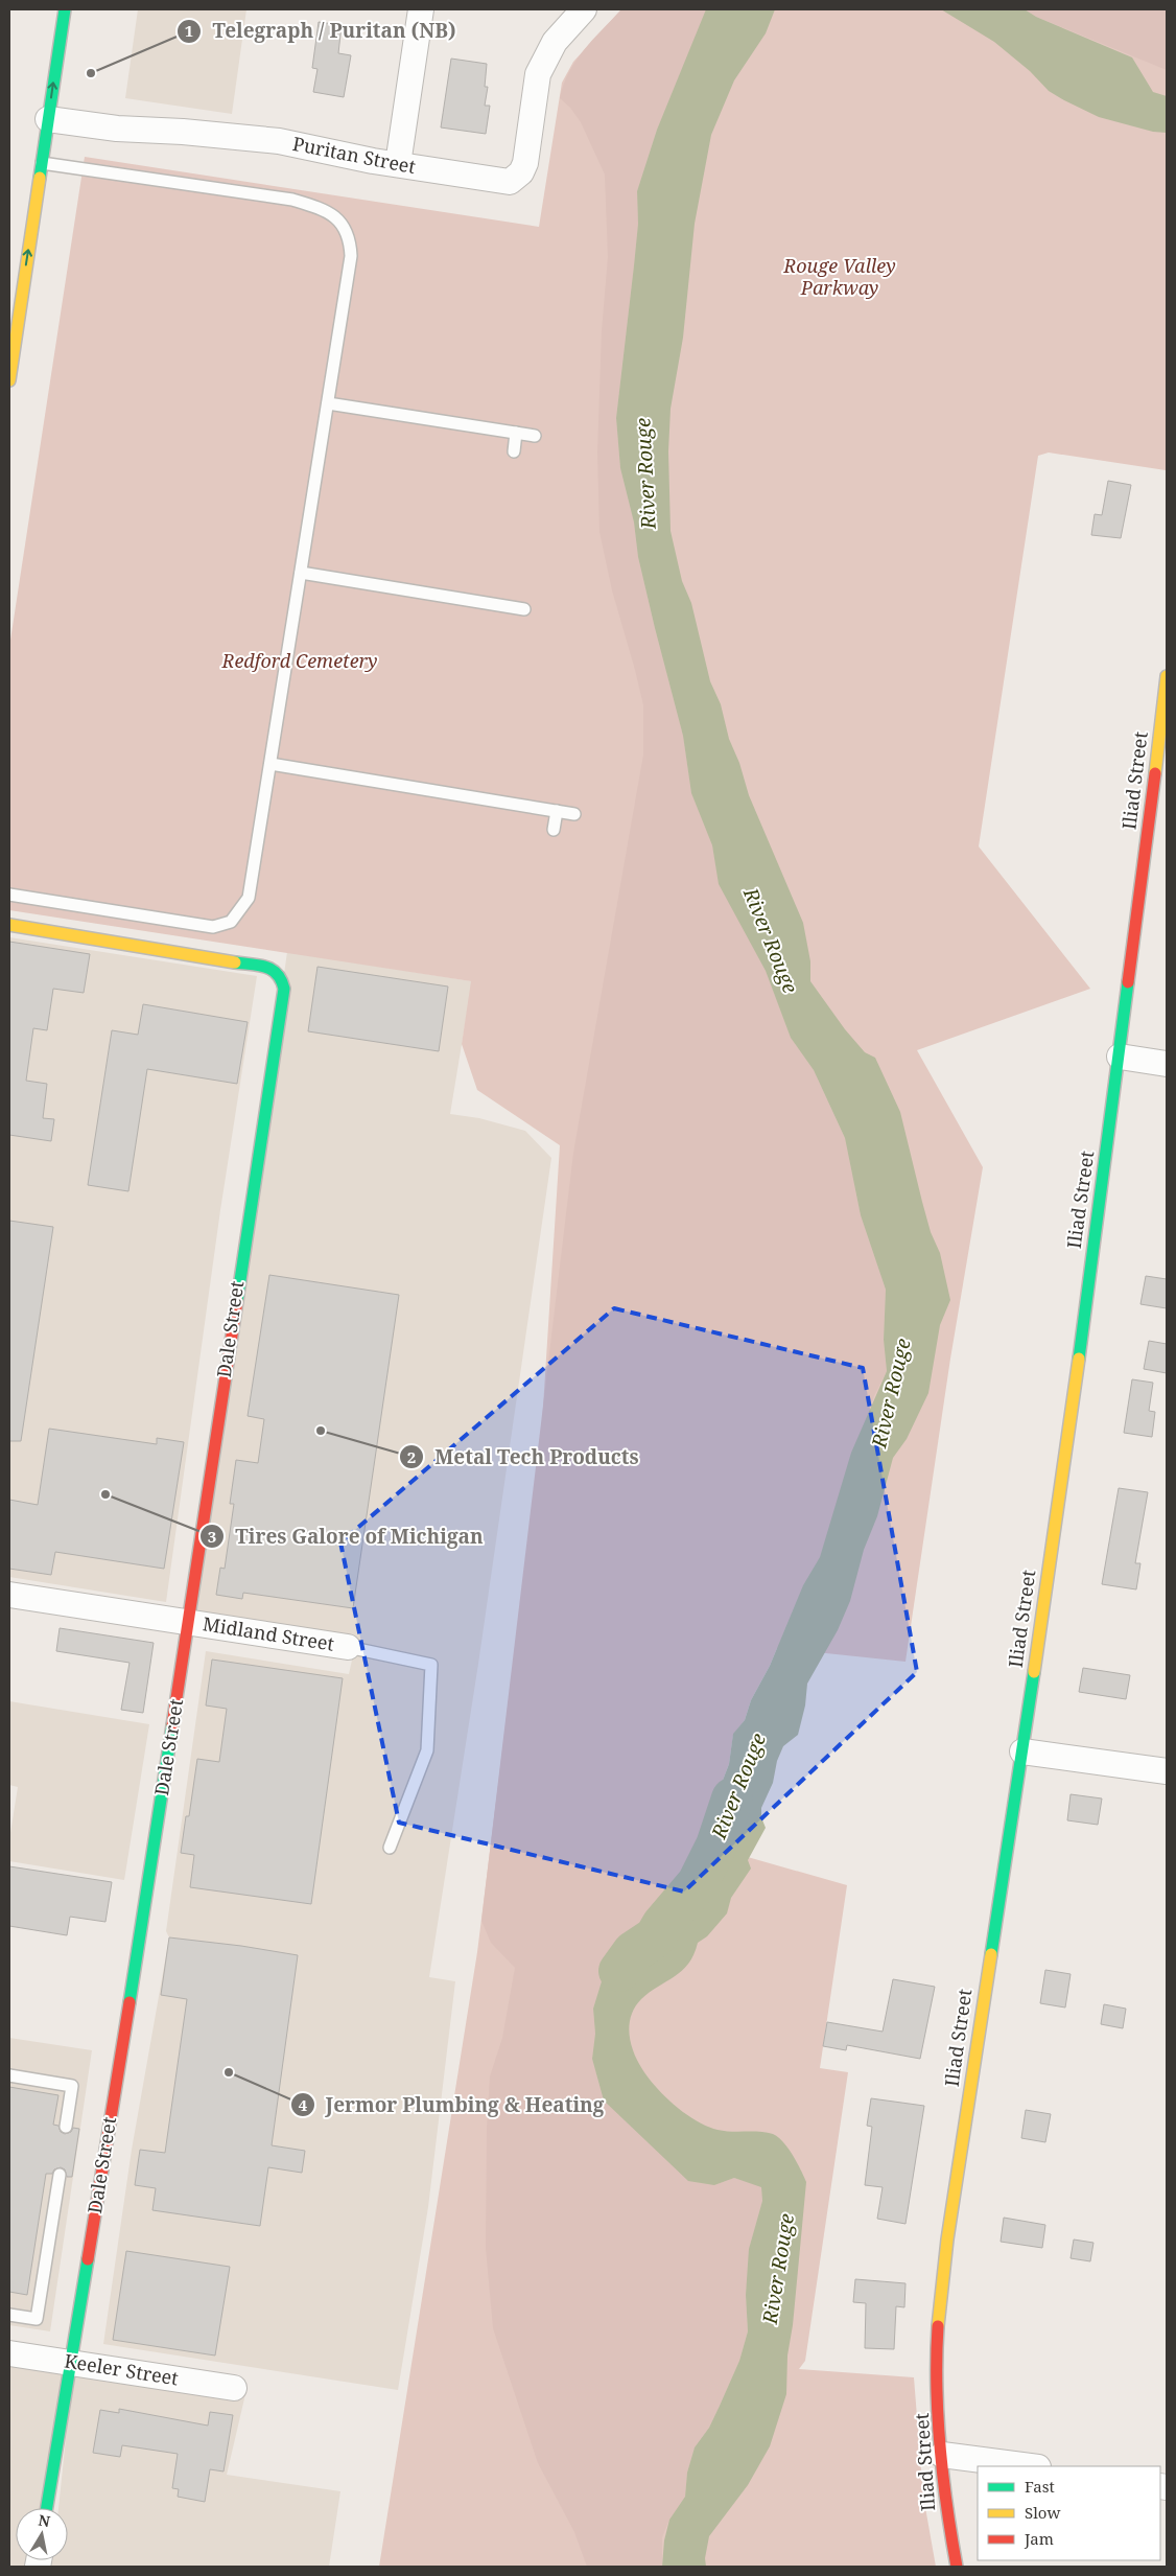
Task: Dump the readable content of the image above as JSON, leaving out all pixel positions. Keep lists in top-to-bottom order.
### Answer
{
  "streets": {
    "street": [
      "Puritan Street",
      "Iliad Street",
      "Dale Street",
      "Midland Street",
      "Keeler Street"
    ]
  },
  "crossings": [
    ["Dale Street", "Midland Street"],
    ["Dale Street", "Keeler Street"]
  ],
  "water": ["River Rouge"],
  "parks": ["Rouge Valley Parkway", "Redford Cemetery"],
  "places": [
    "Telegraph / Puritan (NB)",
    "Metal Tech Products",
    "Tires Galore of Michigan",
    "Jermor Plumbing & Heating"
  ],
  "legend": ["Fast", "Slow", "Jam"],
  "north": "top"
}
